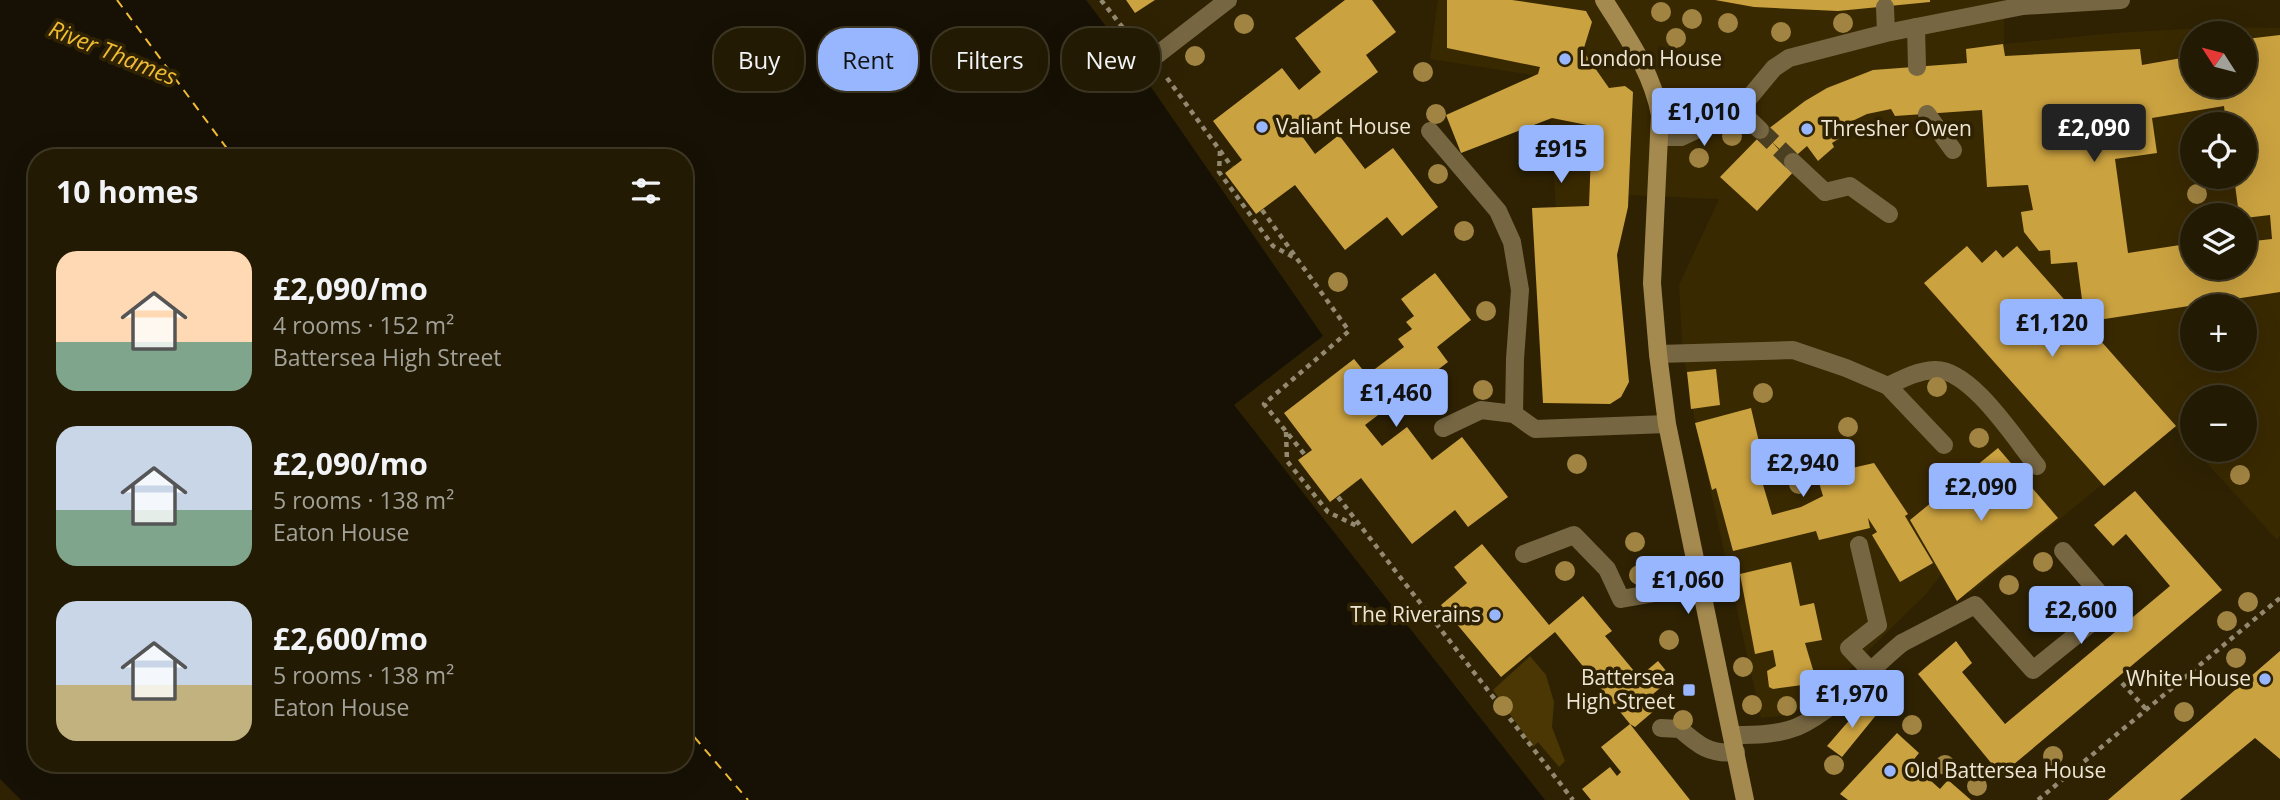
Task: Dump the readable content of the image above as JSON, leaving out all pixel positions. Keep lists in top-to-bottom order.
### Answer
{
  "water": ["River Thames"],
  "places": {
    "other": [
      "London House",
      "Valiant House",
      "Thresher Owen",
      "The Riverains",
      "White House",
      "Old Battersea House"
    ],
    "transit": ["Battersea High Street"]
  },
  "north": "top left",
  "page": {
    "map_buttons": ["+", "−"],
    "chip": [
      "Buy",
      "Rent",
      "Filters",
      "New"
    ],
    "price": [
      "£1,010",
      "£2,090",
      "£915",
      "£1,120",
      "£1,460",
      "£2,940",
      "£2,090",
      "£1,060",
      "£2,600",
      "£1,970"
    ],
    "heading": "10 homes",
    "list": [
      {
        "name": "£2,090/mo",
        "note": "4 rooms · 152 m² · Battersea High Street"
      },
      {
        "name": "£2,090/mo",
        "note": "5 rooms · 138 m² · Eaton House"
      },
      {
        "name": "£2,600/mo",
        "note": "5 rooms · 138 m² · Eaton House"
      }
    ]
  }
}
